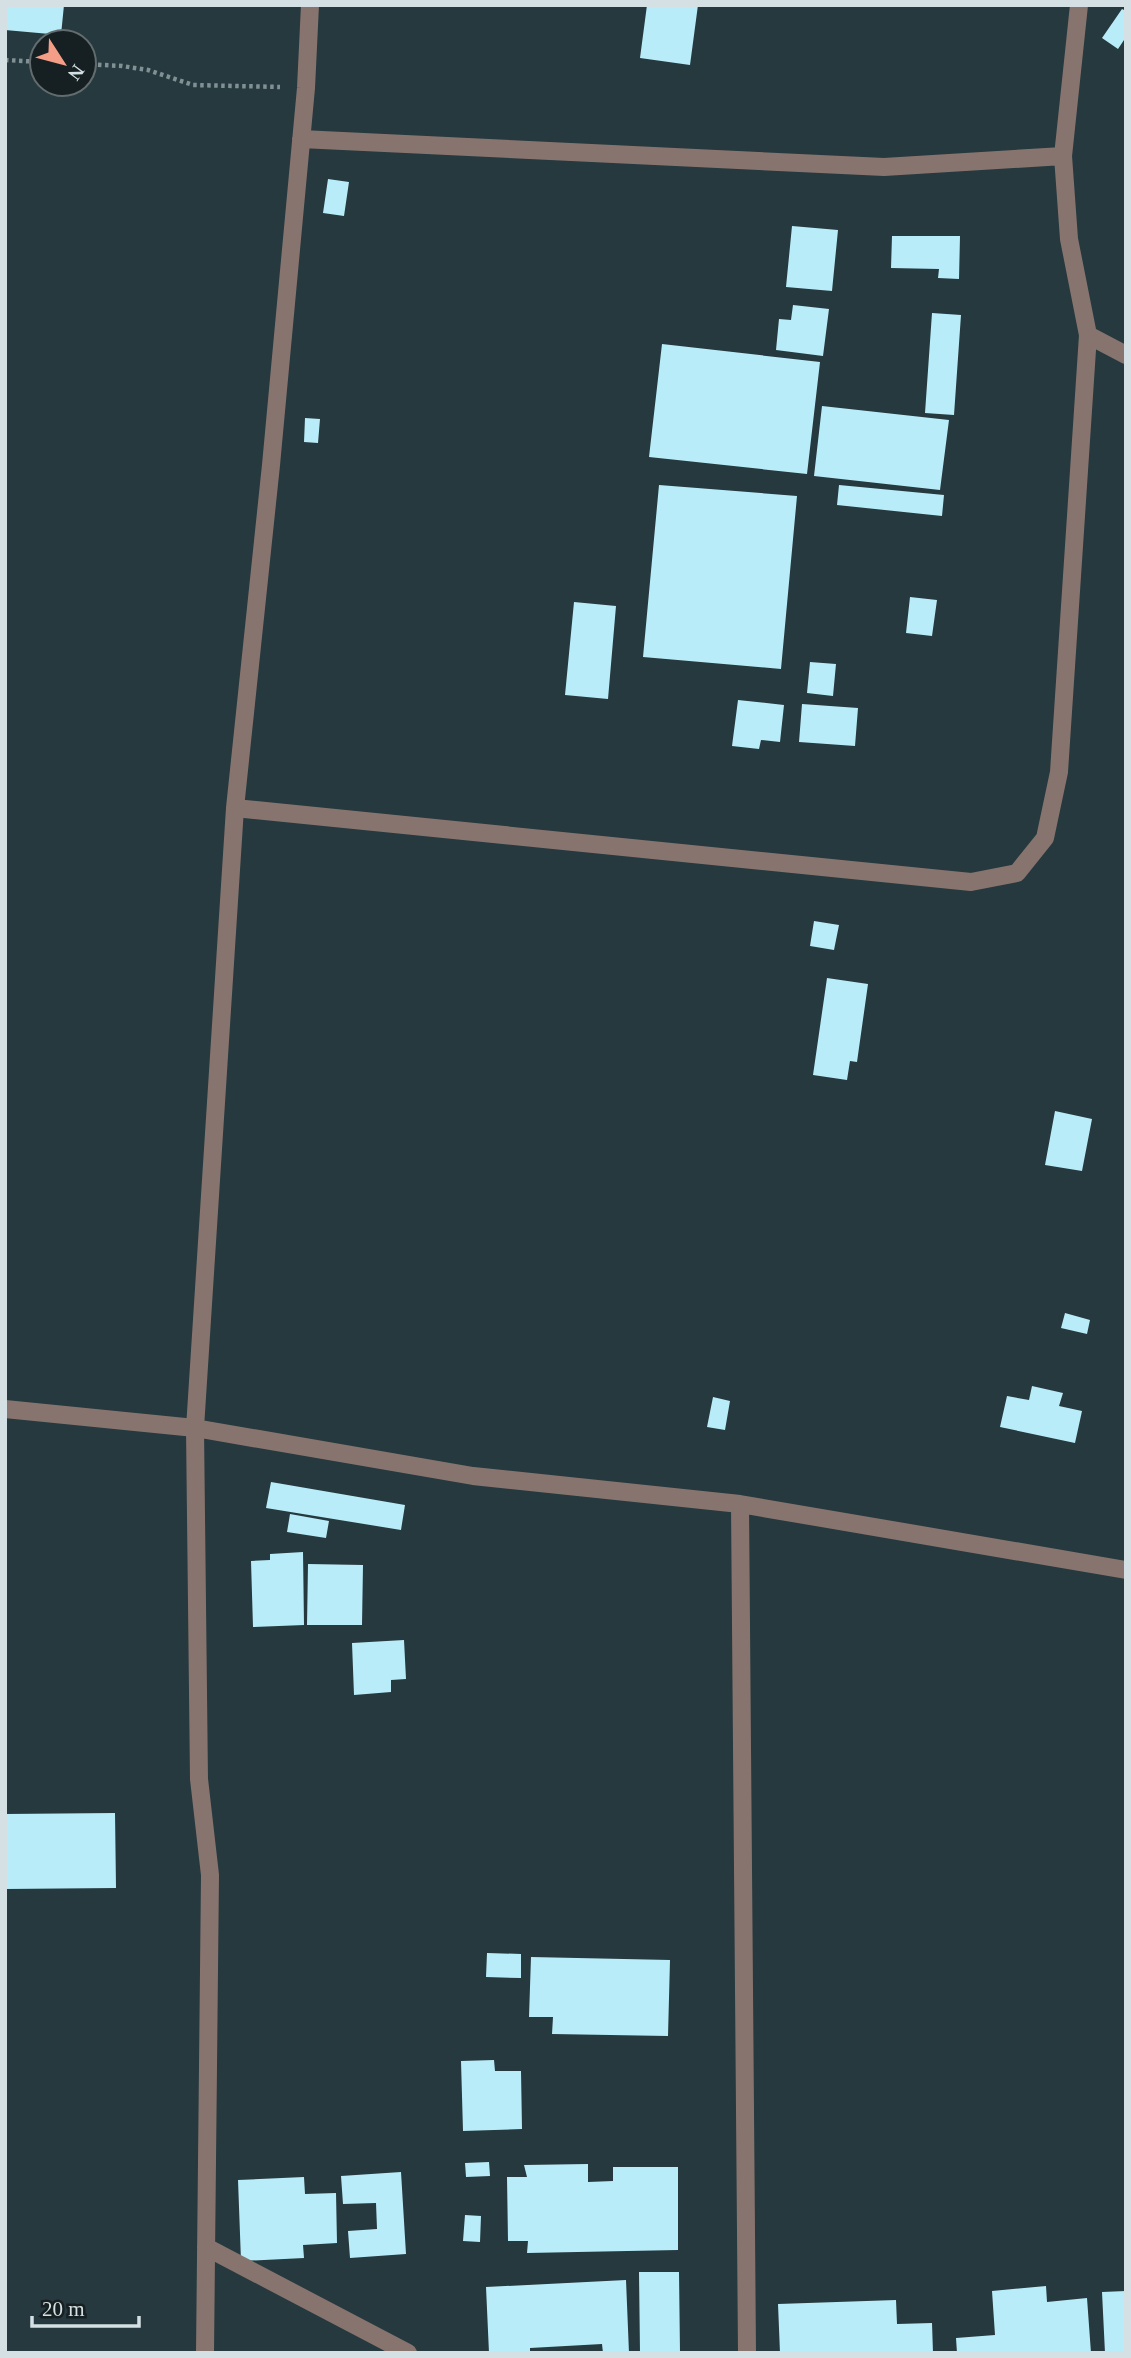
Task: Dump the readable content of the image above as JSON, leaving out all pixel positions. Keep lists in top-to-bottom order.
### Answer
{
  "scale_bar": "20 m",
  "north": "bottom right"
}
